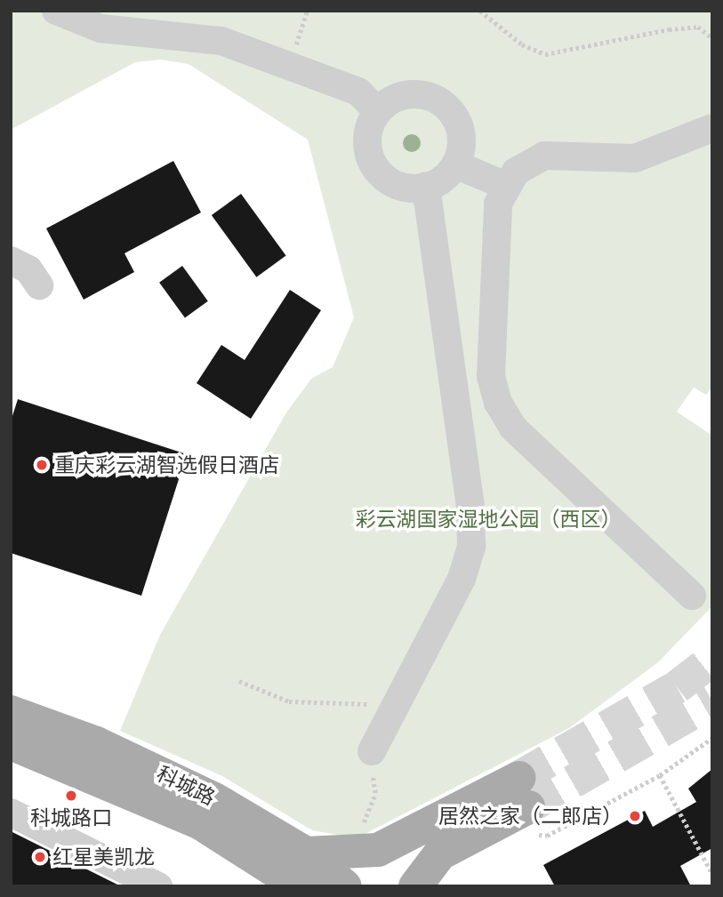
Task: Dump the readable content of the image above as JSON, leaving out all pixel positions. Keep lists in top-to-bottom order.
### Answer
{
  "streets": {
    "main road": ["科城路"]
  },
  "parks": ["彩云湖国家湿地公园（西区）"],
  "places": [
    "重庆彩云湖智选假日酒店",
    "科城路口",
    "居然之家（二郎店）",
    "红星美凯龙"
  ]
}
